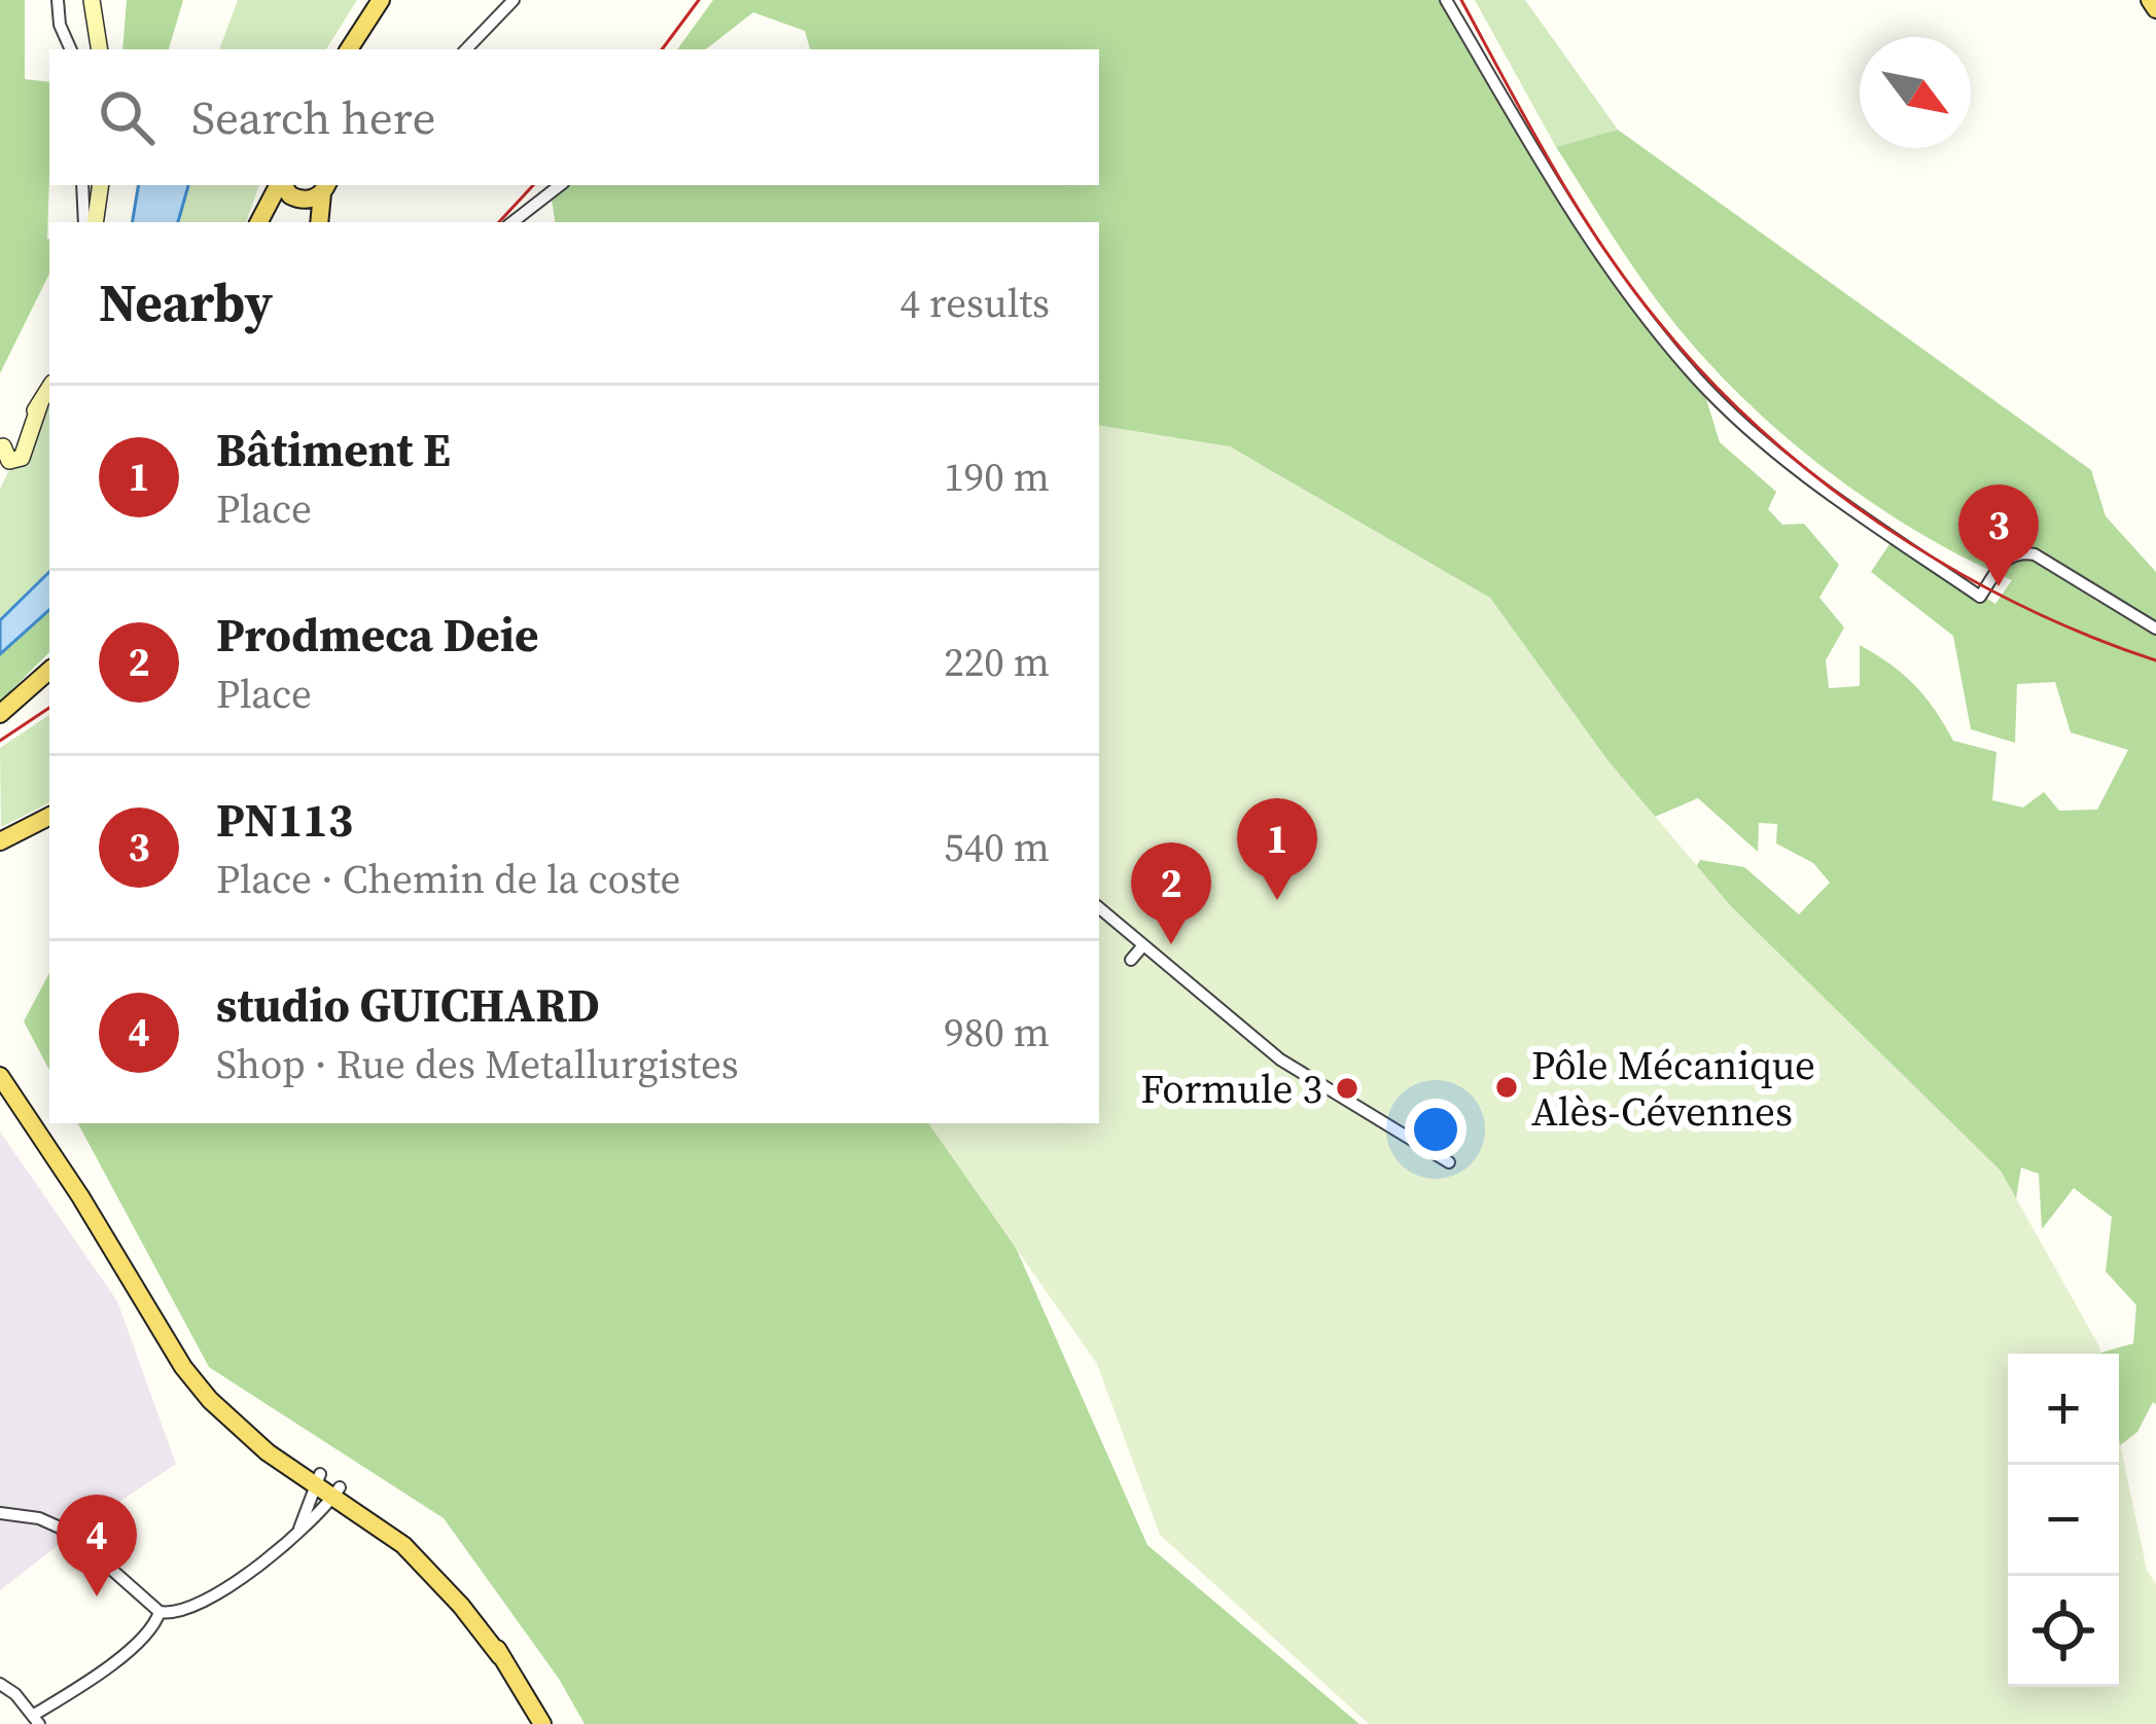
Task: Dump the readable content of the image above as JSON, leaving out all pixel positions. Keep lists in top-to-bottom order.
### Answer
{
  "places": ["Pôle Mécanique Alès-Cévennes", "Formule 3"],
  "north": "bottom right",
  "page": {
    "search": "Search here",
    "heading": ["Nearby", "4 results"],
    "list": [
      {
        "mark": "1",
        "name": "Bâtiment E",
        "note": "Place",
        "value": "190 m"
      },
      {
        "mark": "2",
        "name": "Prodmeca Deie",
        "note": "Place",
        "value": "220 m"
      },
      {
        "mark": "3",
        "name": "PN113",
        "note": "Place · Chemin de la coste",
        "value": "540 m"
      },
      {
        "mark": "4",
        "name": "studio GUICHARD",
        "note": "Shop · Rue des Metallurgistes",
        "value": "980 m"
      }
    ],
    "pins": [
      "3",
      "1",
      "2",
      "4"
    ],
    "map_buttons": ["+", "−"]
  }
}
